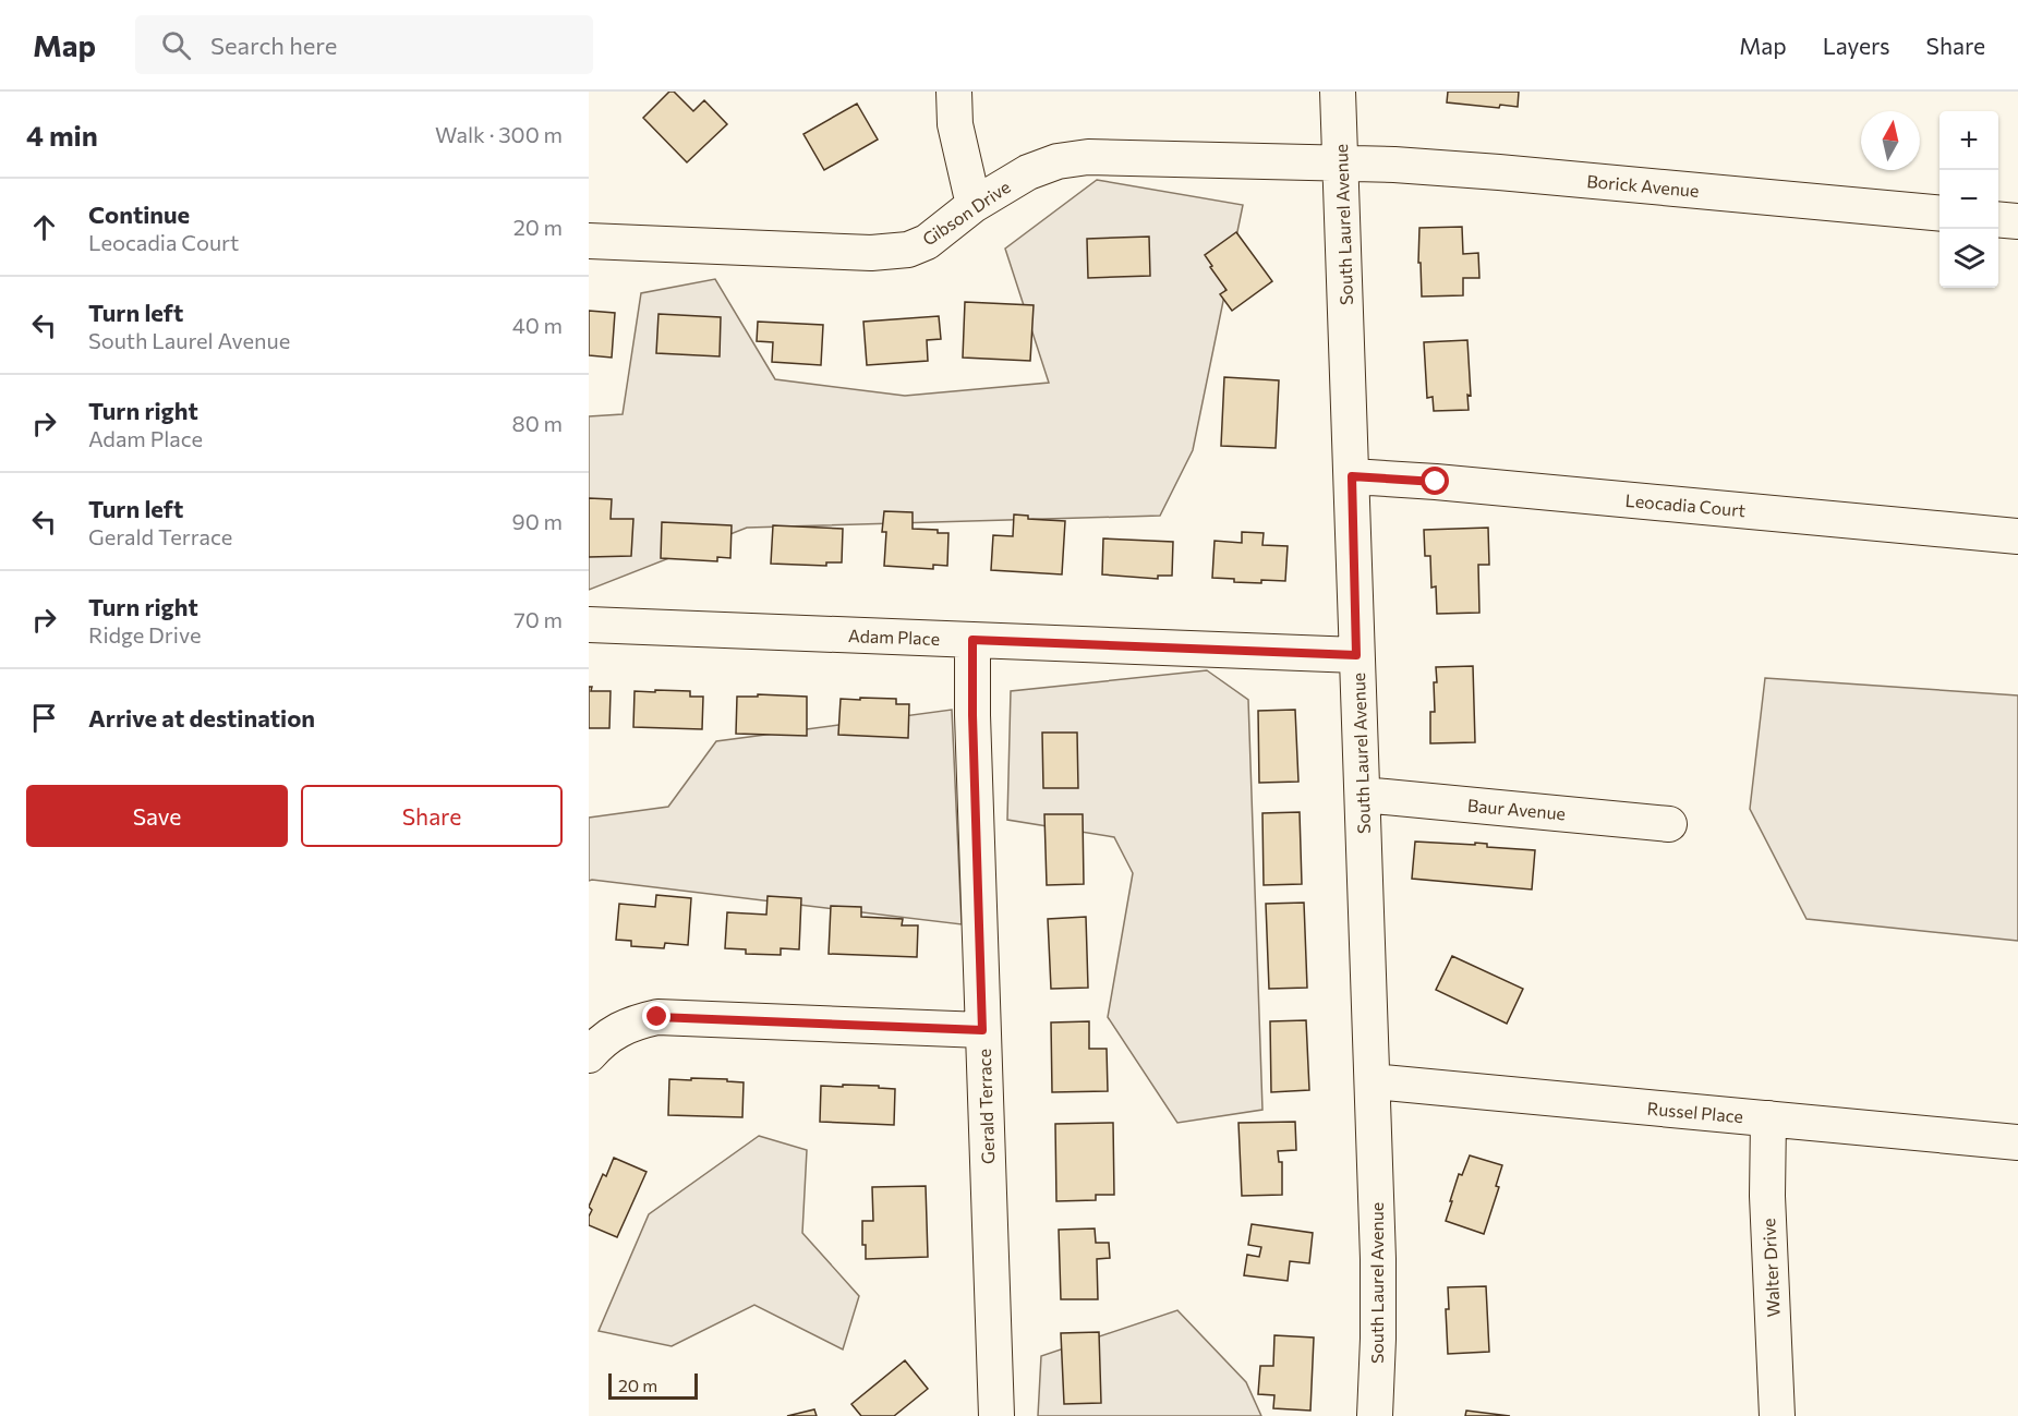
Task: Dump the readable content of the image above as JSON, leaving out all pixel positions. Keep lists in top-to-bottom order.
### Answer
{
  "streets": {
    "street": [
      "Borick Avenue",
      "Gibson Drive",
      "South Laurel Avenue",
      "Leocadia Court",
      "Adam Place",
      "Baur Avenue",
      "Gerald Terrace",
      "Russel Place",
      "Walter Drive"
    ]
  },
  "crossings": [
    ["Borick Avenue", "Gibson Drive"],
    ["Borick Avenue", "South Laurel Avenue"],
    ["Gibson Drive", "South Laurel Avenue"],
    ["South Laurel Avenue", "Leocadia Court"],
    ["South Laurel Avenue", "Adam Place"],
    ["South Laurel Avenue", "Baur Avenue"],
    ["South Laurel Avenue", "Russel Place"],
    ["Adam Place", "Gerald Terrace"],
    ["Russel Place", "Walter Drive"]
  ],
  "scale_bar": "20 m",
  "north": "top",
  "page": {
    "header": "Map",
    "search": "Search here",
    "nav": ["Map", "Layers", "Share"],
    "heading": ["4 min", "Walk · 300 m"],
    "map_buttons": ["+", "−"],
    "list": [
      ["Continue", "Leocadia Court", "20 m"],
      ["Turn left", "South Laurel Avenue", "40 m"],
      ["Turn right", "Adam Place", "80 m"],
      ["Turn left", "Gerald Terrace", "90 m"],
      ["Turn right", "Ridge Drive", "70 m"],
      "Arrive at destination"
    ],
    "buttons": ["Save", "Share"],
    "scale": "20 m"
  }
}
